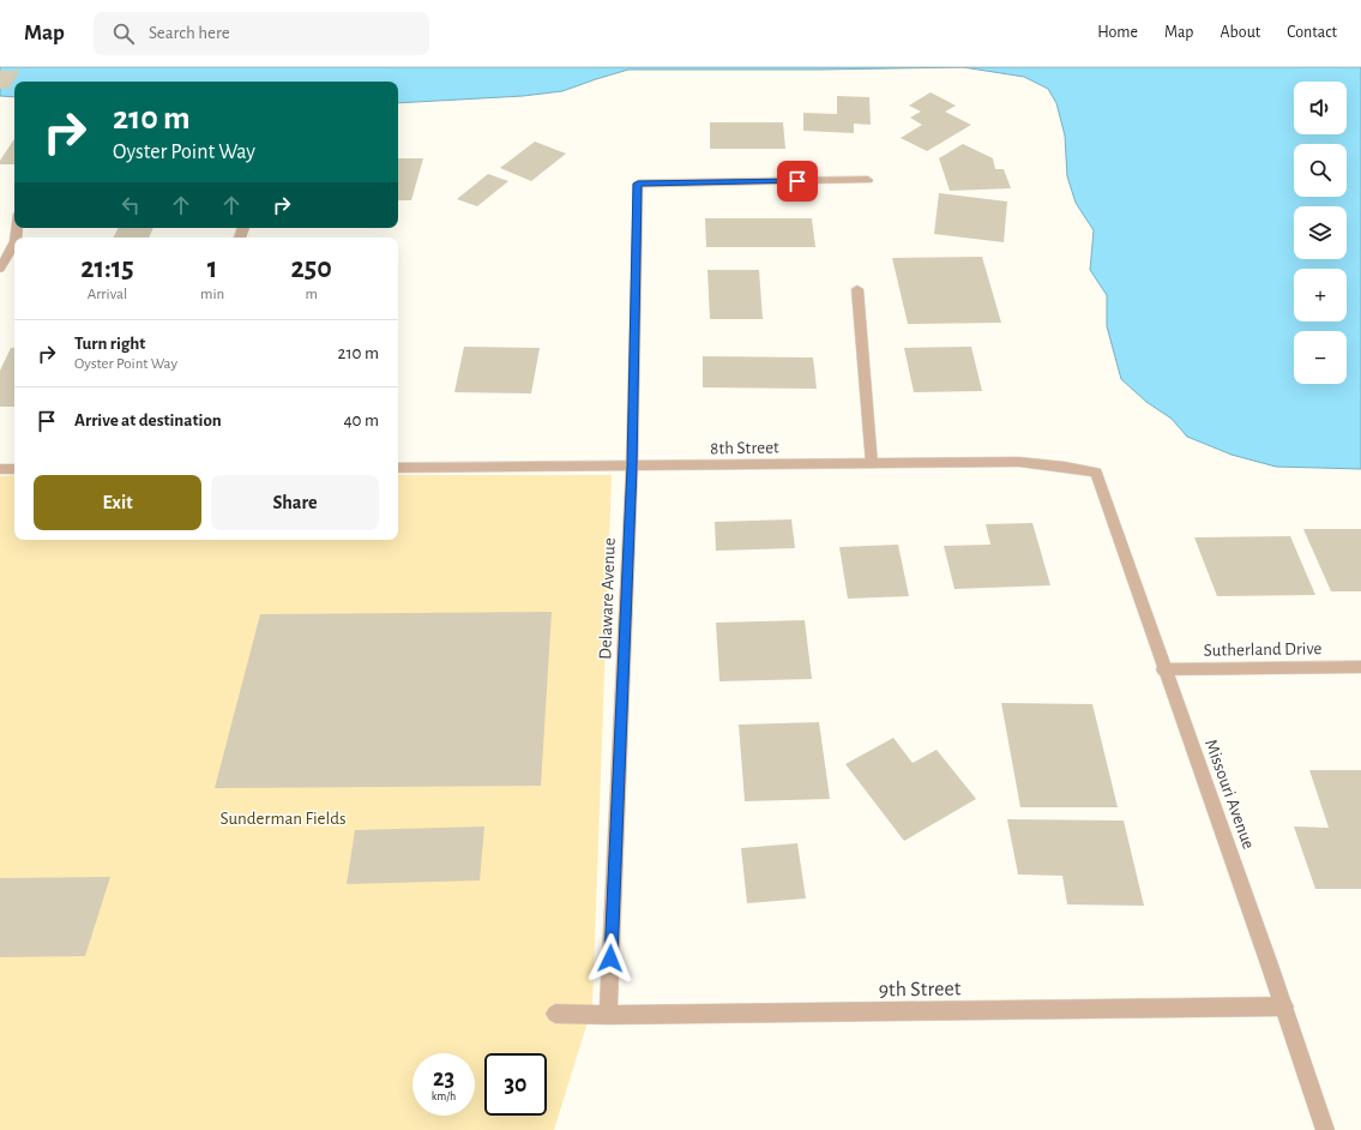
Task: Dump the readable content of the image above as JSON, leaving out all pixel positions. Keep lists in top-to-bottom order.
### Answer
{
  "streets": {
    "street": [
      "8th Street",
      "Delaware Avenue",
      "Sutherland Drive",
      "Missouri Avenue",
      "9th Street"
    ]
  },
  "crossings": [
    ["8th Street", "Delaware Avenue"],
    ["8th Street", "Missouri Avenue"],
    ["Delaware Avenue", "9th Street"],
    ["Sutherland Drive", "Missouri Avenue"],
    ["Missouri Avenue", "9th Street"]
  ],
  "parks": ["Sunderman Fields"],
  "page": {
    "header": "Map",
    "search": "Search here",
    "nav": [
      "Home",
      "Map",
      "About",
      "Contact"
    ],
    "map_buttons": ["+", "−"],
    "turn": ["210 m", "Oyster Point Way"],
    "eta": [
      "21:15",
      "Arrival",
      "1",
      "min",
      "250",
      "m"
    ],
    "list": [
      {
        "name": "Turn right",
        "note": "Oyster Point Way",
        "value": "210 m"
      },
      {
        "name": "Arrive at destination",
        "value": "40 m"
      }
    ],
    "buttons": ["Exit", "Share"],
    "speed": "23 km/h",
    "limit": "30"
  }
}
